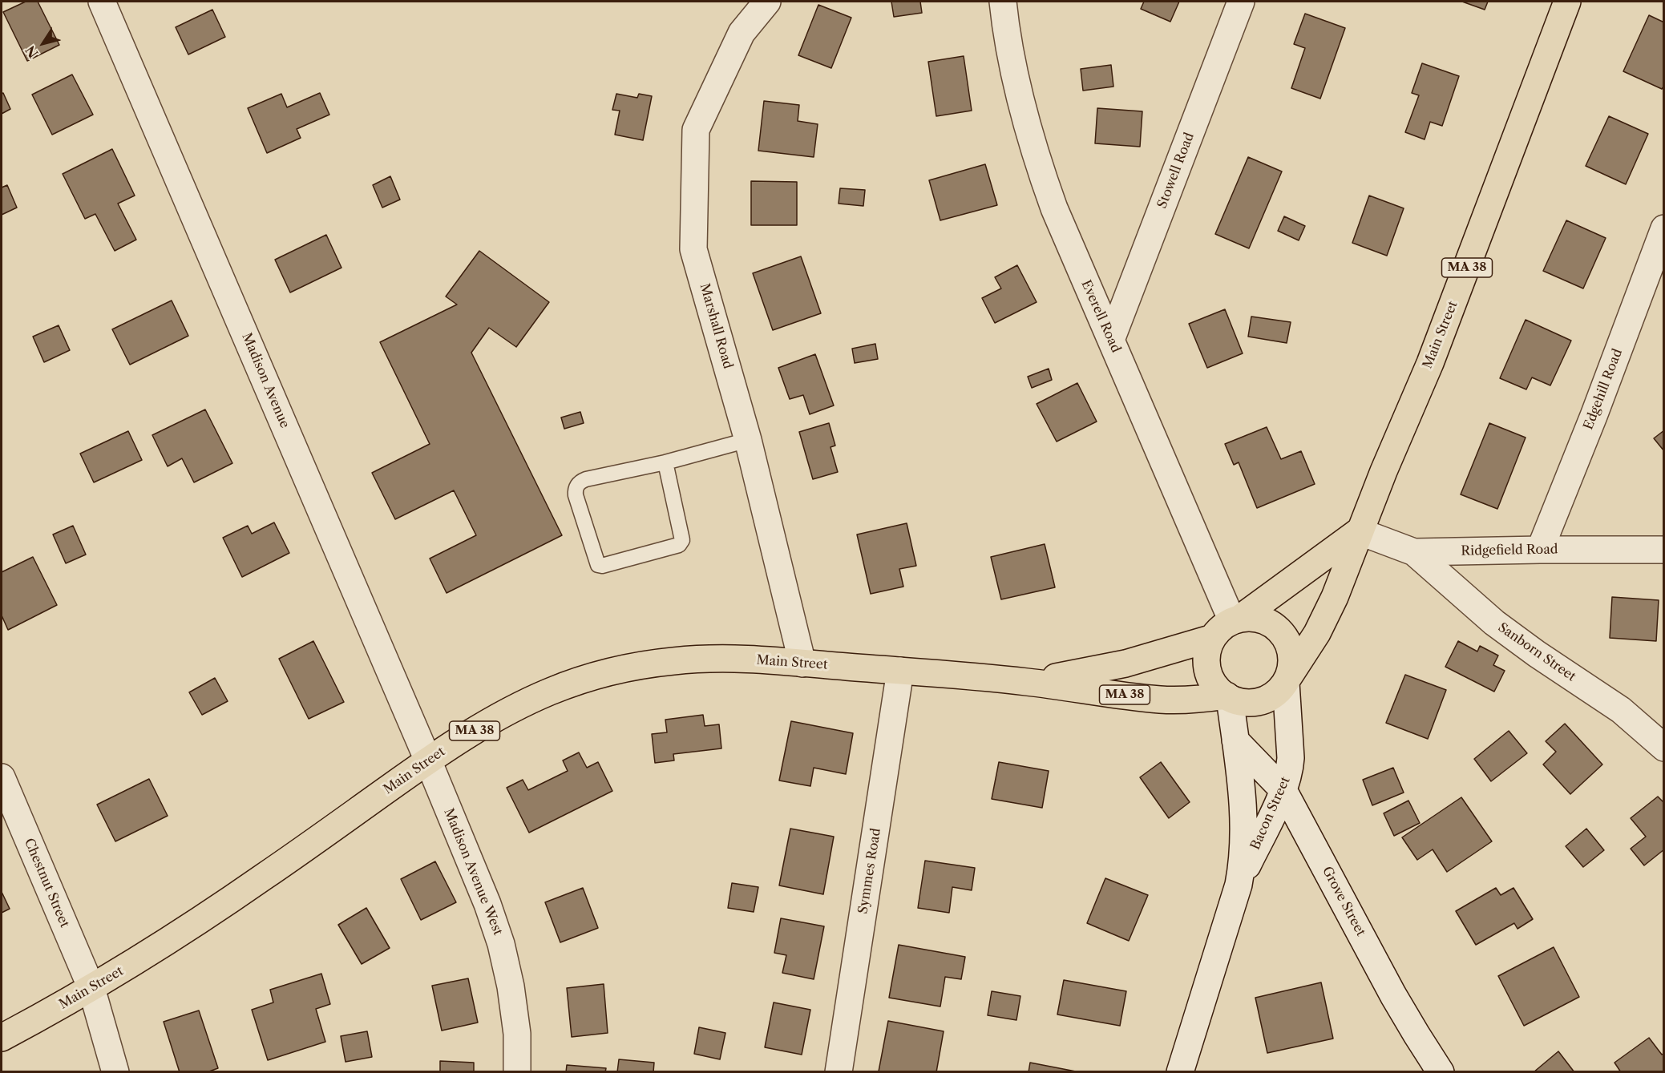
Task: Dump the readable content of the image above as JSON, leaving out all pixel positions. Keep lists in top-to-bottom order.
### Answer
{
  "streets": {
    "main road": ["MA 38", "Main Street"],
    "street": [
      "Stowell Road",
      "Everell Road",
      "Marshall Road",
      "Madison Avenue",
      "Edgehill Road",
      "Ridgefield Road",
      "Sanborn Street",
      "Bacon Street",
      "Symmes Road",
      "Madison Avenue West",
      "Chestnut Street",
      "Grove Street"
    ]
  },
  "crossings": [
    ["Stowell Road", "Everell Road"],
    ["MA 38", "Everell Road"],
    ["MA 38", "Main Street"],
    ["MA 38", "Ridgefield Road"],
    ["MA 38", "Bacon Street"],
    ["Everell Road", "Main Street"],
    ["Everell Road", "Bacon Street"],
    ["Marshall Road", "Main Street"],
    ["Main Street", "Madison Avenue"],
    ["Main Street", "Ridgefield Road"],
    ["Main Street", "Bacon Street"],
    ["Main Street", "Symmes Road"],
    ["Main Street", "Madison Avenue West"],
    ["Main Street", "Chestnut Street"],
    ["Madison Avenue", "Madison Avenue West"],
    ["Edgehill Road", "Ridgefield Road"],
    ["Ridgefield Road", "Sanborn Street"],
    ["Bacon Street", "Grove Street"]
  ],
  "north": "bottom left"
}
